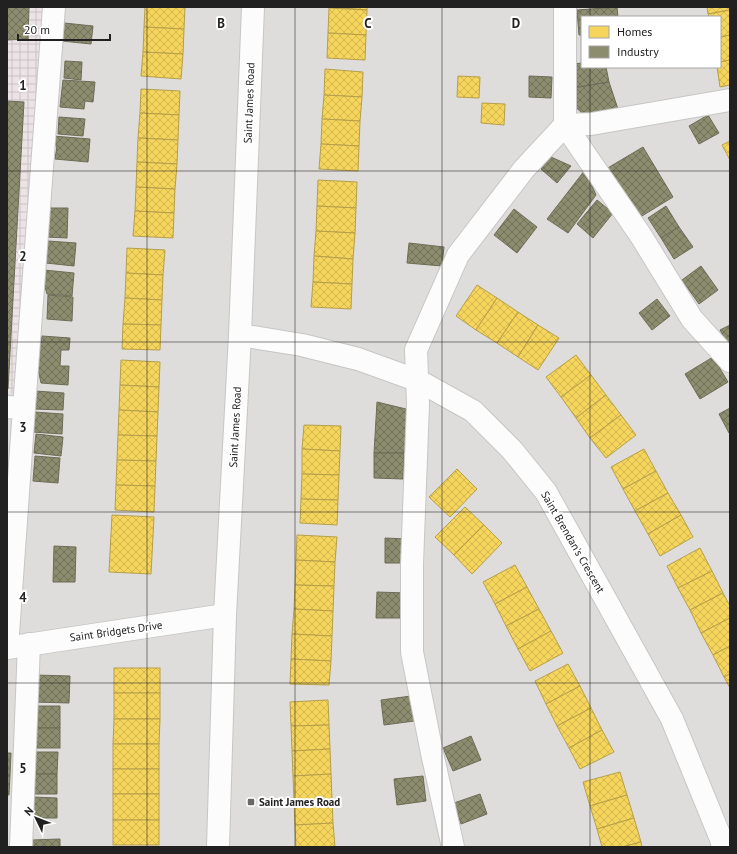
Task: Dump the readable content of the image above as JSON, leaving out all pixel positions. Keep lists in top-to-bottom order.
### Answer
{
  "streets": {
    "street": ["Saint James Road", "Saint Brendan's Crescent", "Saint Bridgets Drive"]
  },
  "crossings": [
    ["Saint James Road", "Saint Brendan's Crescent"],
    ["Saint James Road", "Saint Bridgets Drive"]
  ],
  "places": {
    "transit": ["Saint James Road"]
  },
  "legend": ["Homes", "Industry"],
  "scale_bar": "20 m",
  "north": "top left",
  "grid": {
    "columns": ["B", "C", "D"],
    "rows": [
      "1",
      "2",
      "3",
      "4",
      "5"
    ]
  }
}
